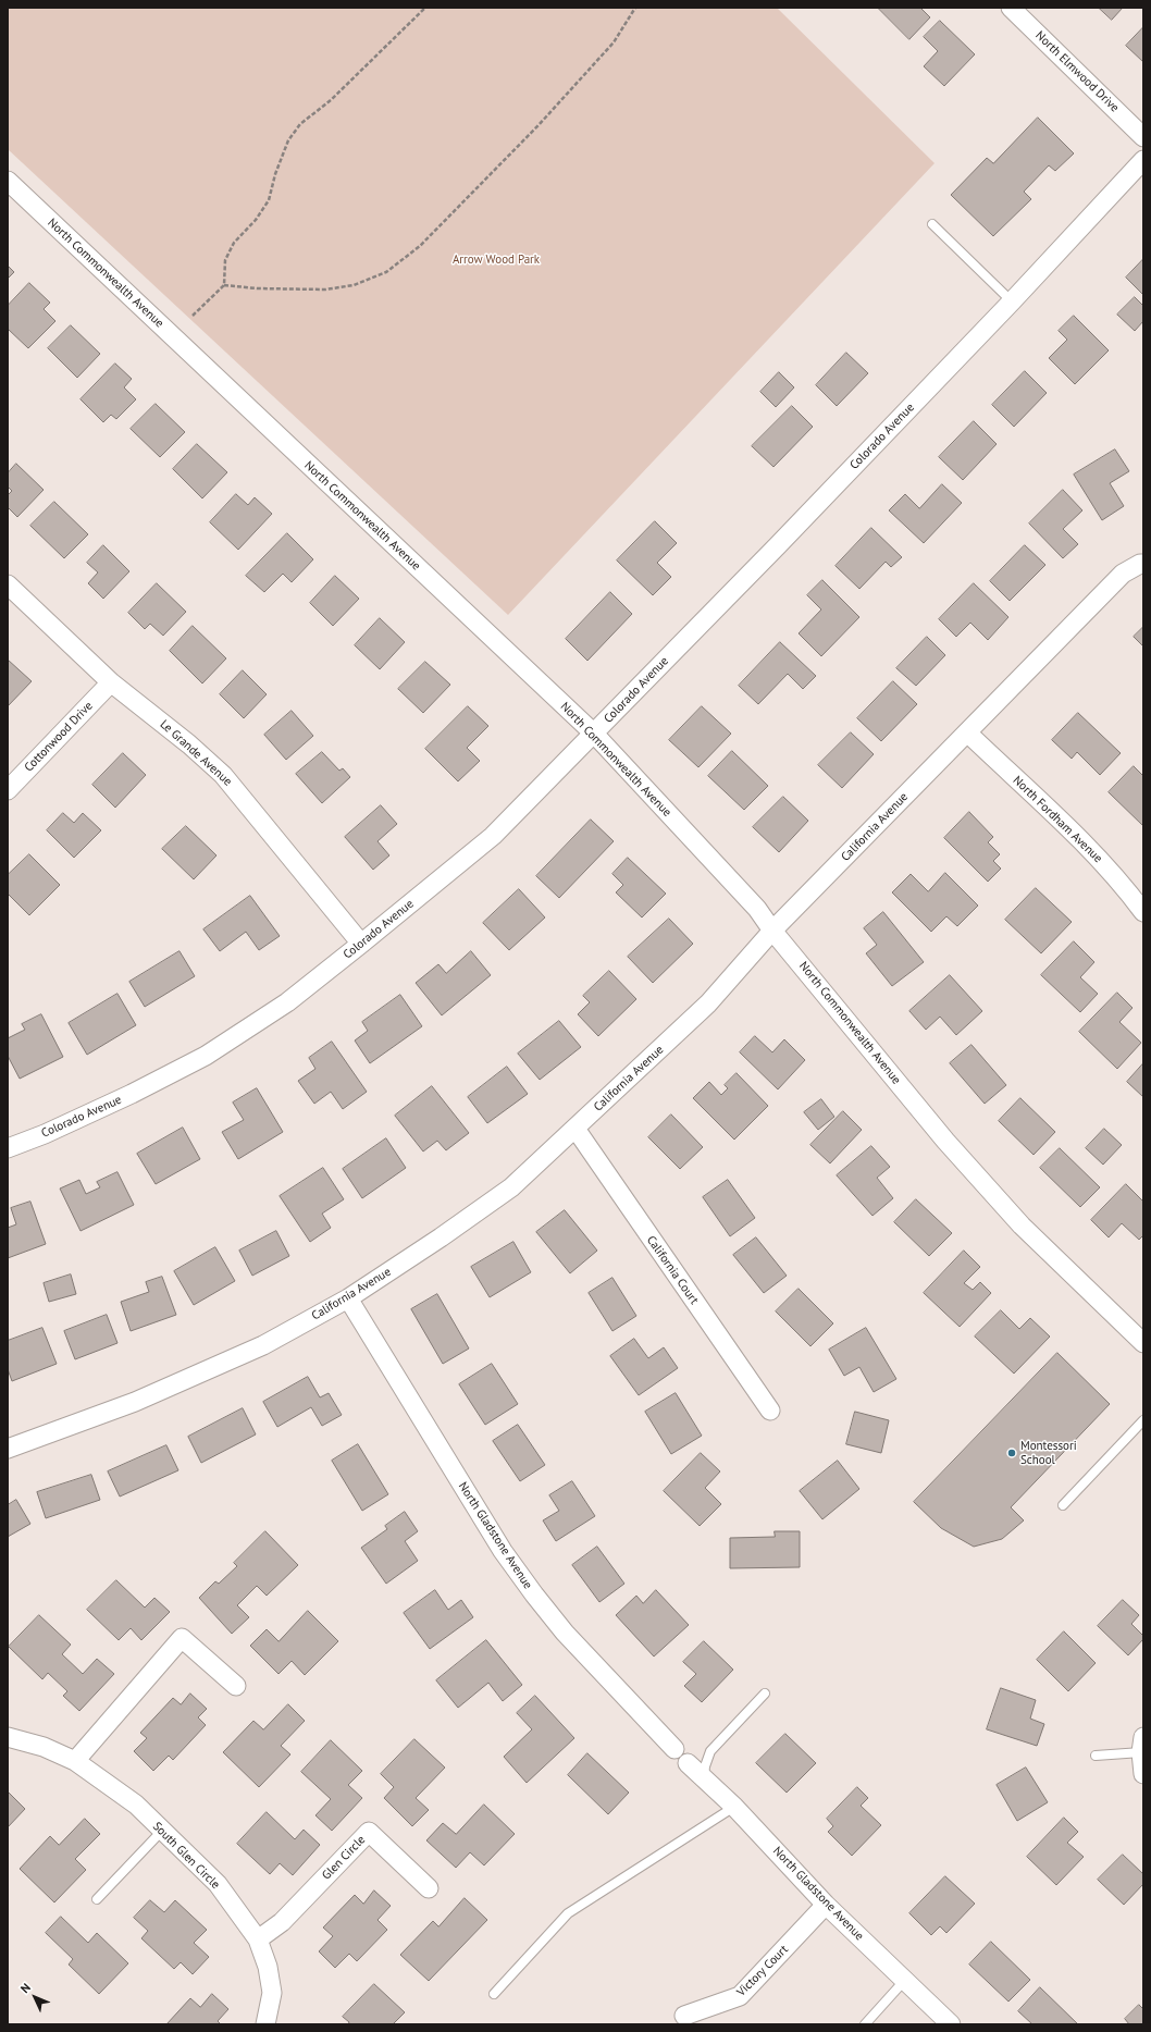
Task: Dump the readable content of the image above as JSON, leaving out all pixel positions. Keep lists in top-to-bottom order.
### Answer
{
  "streets": {
    "street": [
      "North Elmwood Drive",
      "North Commonwealth Avenue",
      "Colorado Avenue",
      "Cottonwood Drive",
      "Le Grande Avenue",
      "North Fordham Avenue",
      "California Avenue",
      "California Court",
      "North Gladstone Avenue",
      "South Glen Circle",
      "Glen Circle",
      "Victory Court"
    ]
  },
  "crossings": [
    ["North Commonwealth Avenue", "Colorado Avenue"],
    ["North Commonwealth Avenue", "California Avenue"],
    ["Colorado Avenue", "Le Grande Avenue"],
    ["Cottonwood Drive", "Le Grande Avenue"],
    ["North Fordham Avenue", "California Avenue"],
    ["California Avenue", "California Court"],
    ["California Avenue", "North Gladstone Avenue"],
    ["North Gladstone Avenue", "Victory Court"],
    ["South Glen Circle", "Glen Circle"]
  ],
  "parks": ["Arrow Wood Park"],
  "places": ["Montessori School"],
  "north": "top left"
}
